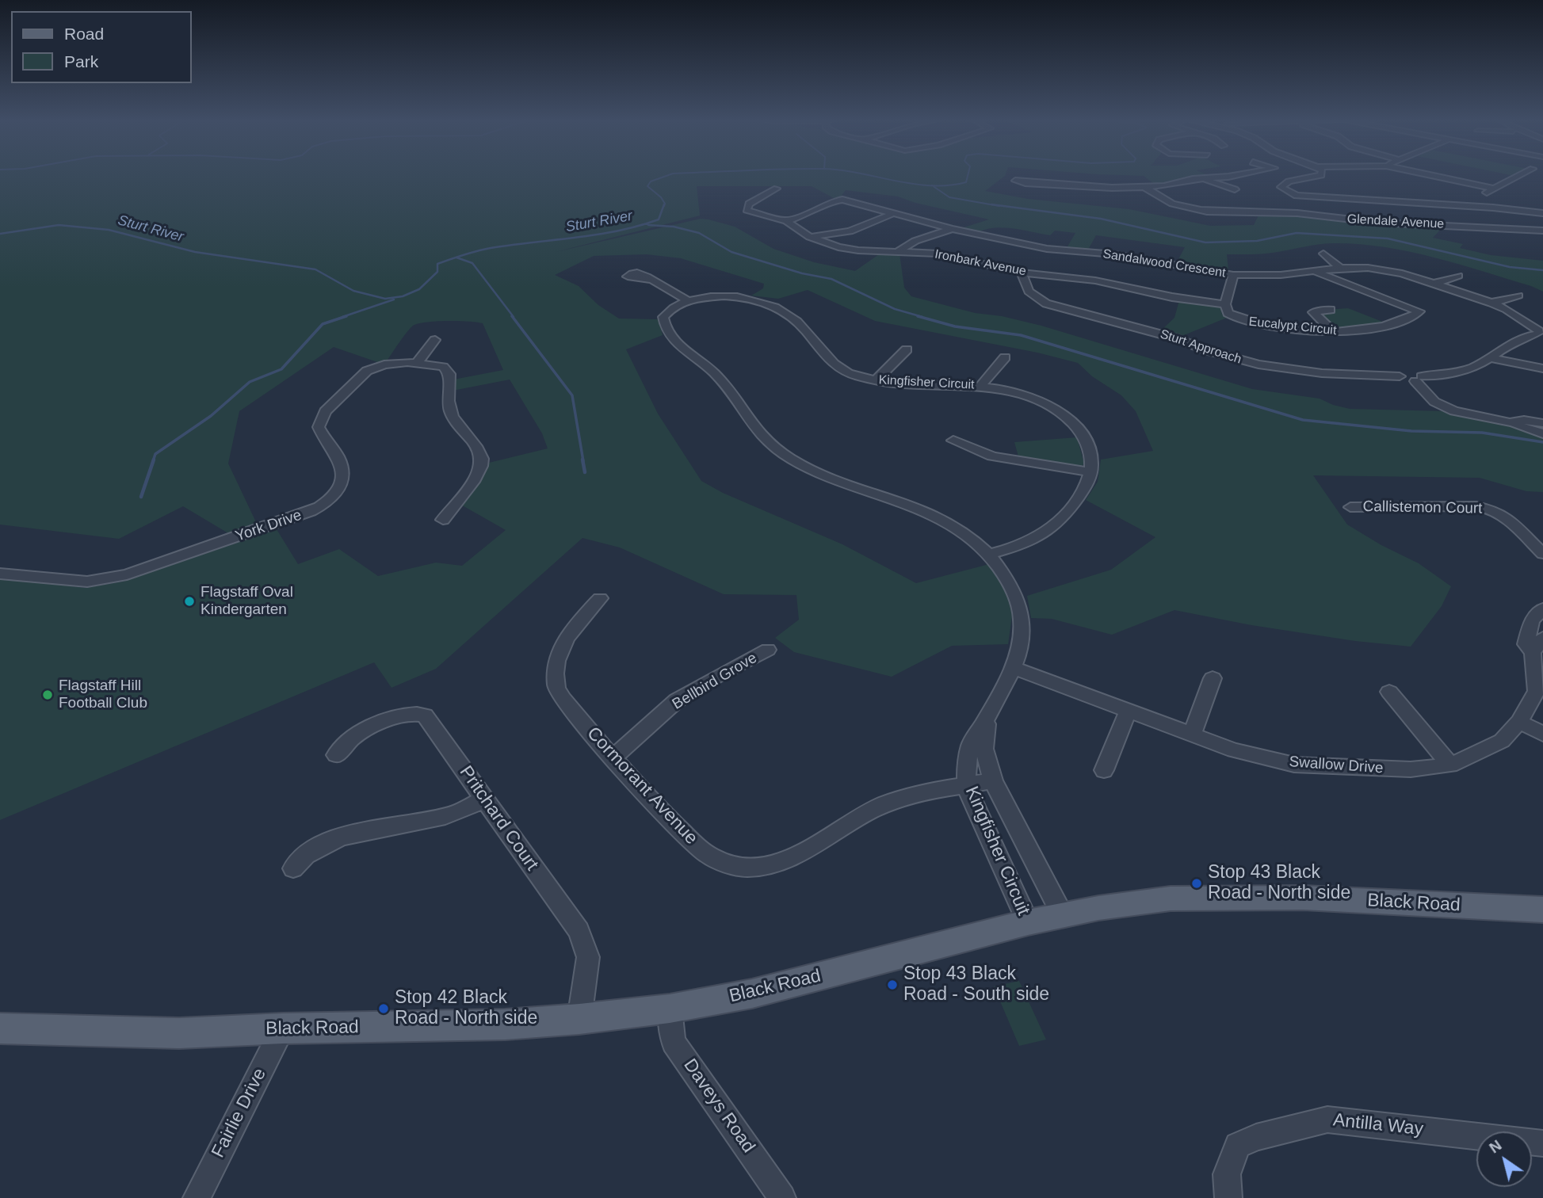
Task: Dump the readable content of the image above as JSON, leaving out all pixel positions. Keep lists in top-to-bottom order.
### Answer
{
  "streets": {
    "main road": ["Black Road"],
    "street": [
      "Glendale Avenue",
      "Ironbark Avenue",
      "Sandalwood Crescent",
      "Eucalypt Circuit",
      "Sturt Approach",
      "Kingfisher Circuit",
      "Callistemon Court",
      "York Drive",
      "Bellbird Grove",
      "Swallow Drive",
      "Cormorant Avenue",
      "Pritchard Court",
      "Daveys Road",
      "Fairlie Drive",
      "Antilla Way"
    ]
  },
  "crossings": [
    ["Ironbark Avenue", "Sandalwood Crescent"],
    ["Ironbark Avenue", "Eucalypt Circuit"],
    ["Ironbark Avenue", "Sturt Approach"],
    ["Sandalwood Crescent", "Eucalypt Circuit"],
    ["Kingfisher Circuit", "Swallow Drive"],
    ["Kingfisher Circuit", "Cormorant Avenue"],
    ["Kingfisher Circuit", "Black Road"],
    ["Bellbird Grove", "Cormorant Avenue"],
    ["Pritchard Court", "Black Road"],
    ["Black Road", "Daveys Road"],
    ["Black Road", "Fairlie Drive"]
  ],
  "water": ["Sturt River"],
  "places": [
    "Flagstaff Oval Kindergarten",
    "Flagstaff Hill Football Club",
    "Stop 43 Black Road - North side",
    "Stop 43 Black Road - South side",
    "Stop 42 Black Road - North side"
  ],
  "legend": ["Road", "Park"],
  "north": "top left"
}
